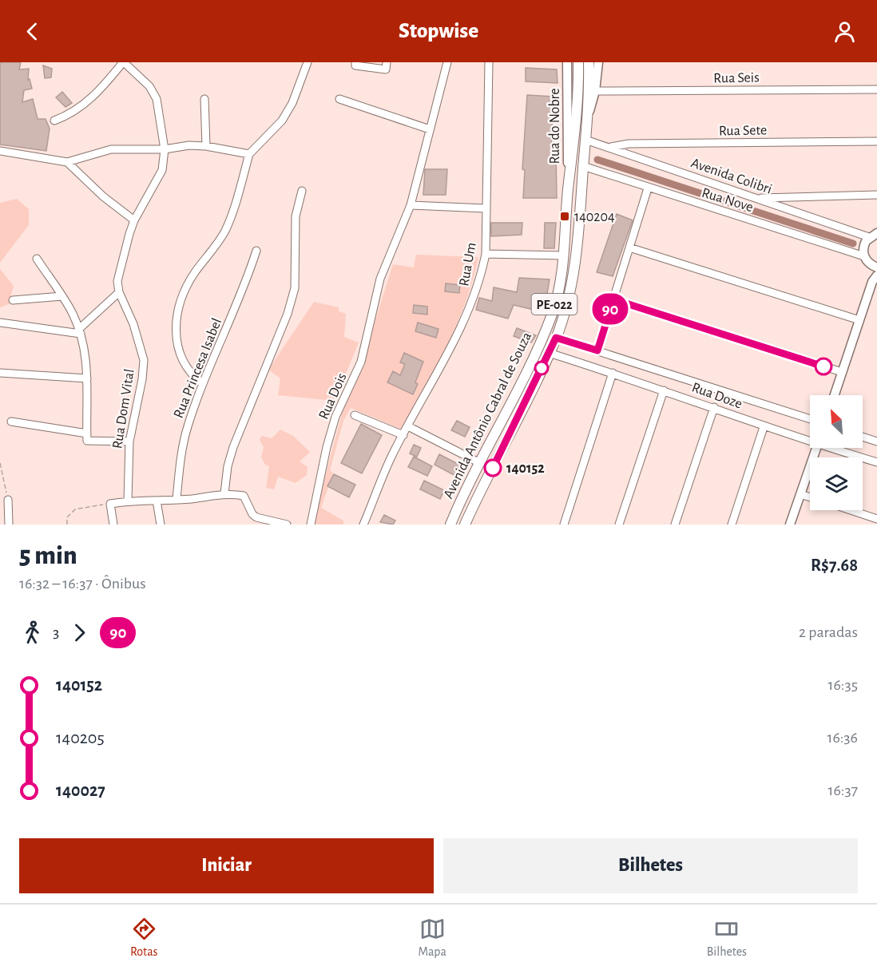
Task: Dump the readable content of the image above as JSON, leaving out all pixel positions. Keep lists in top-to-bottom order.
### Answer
{
  "streets": {
    "highway": ["PE-022", "Avenida Antônio Cabral de Souza"],
    "main road": ["Rua do Nobre"],
    "street": [
      "Rua Seis",
      "Rua Sete",
      "Avenida Colibri",
      "Rua Nove",
      "Rua Um",
      "Rua Princesa Isabel",
      "Rua Doze",
      "Rua Dois",
      "Rua Dom Vital"
    ]
  },
  "crossings": [
    ["Rua Seis", "PE-022"],
    ["Rua do Nobre", "Avenida Antônio Cabral de Souza"],
    ["Rua Sete", "Avenida Colibri"],
    ["Avenida Colibri", "Avenida Antônio Cabral de Souza"],
    ["Rua Nove", "Avenida Antônio Cabral de Souza"],
    ["PE-022", "Avenida Antônio Cabral de Souza"],
    ["Rua Doze", "Avenida Antônio Cabral de Souza"]
  ],
  "places": {
    "transit": ["140204"],
    "other": ["140152"]
  },
  "lines": ["bus line 90"],
  "north": "top left",
  "page": {
    "header": "Stopwise",
    "on_map": "90",
    "heading": ["5 min", "16:32 – 16:37 · Ônibus", "R$7.68"],
    "legs": ["3", "90", "2 paradas"],
    "list": [
      {
        "name": "140152",
        "value": "16:35"
      },
      {
        "name": "140205",
        "value": "16:36"
      },
      {
        "name": "140027",
        "value": "16:37"
      }
    ],
    "buttons": ["Iniciar", "Bilhetes"],
    "tabs": ["Rotas", "Mapa", "Bilhetes"]
  }
}
